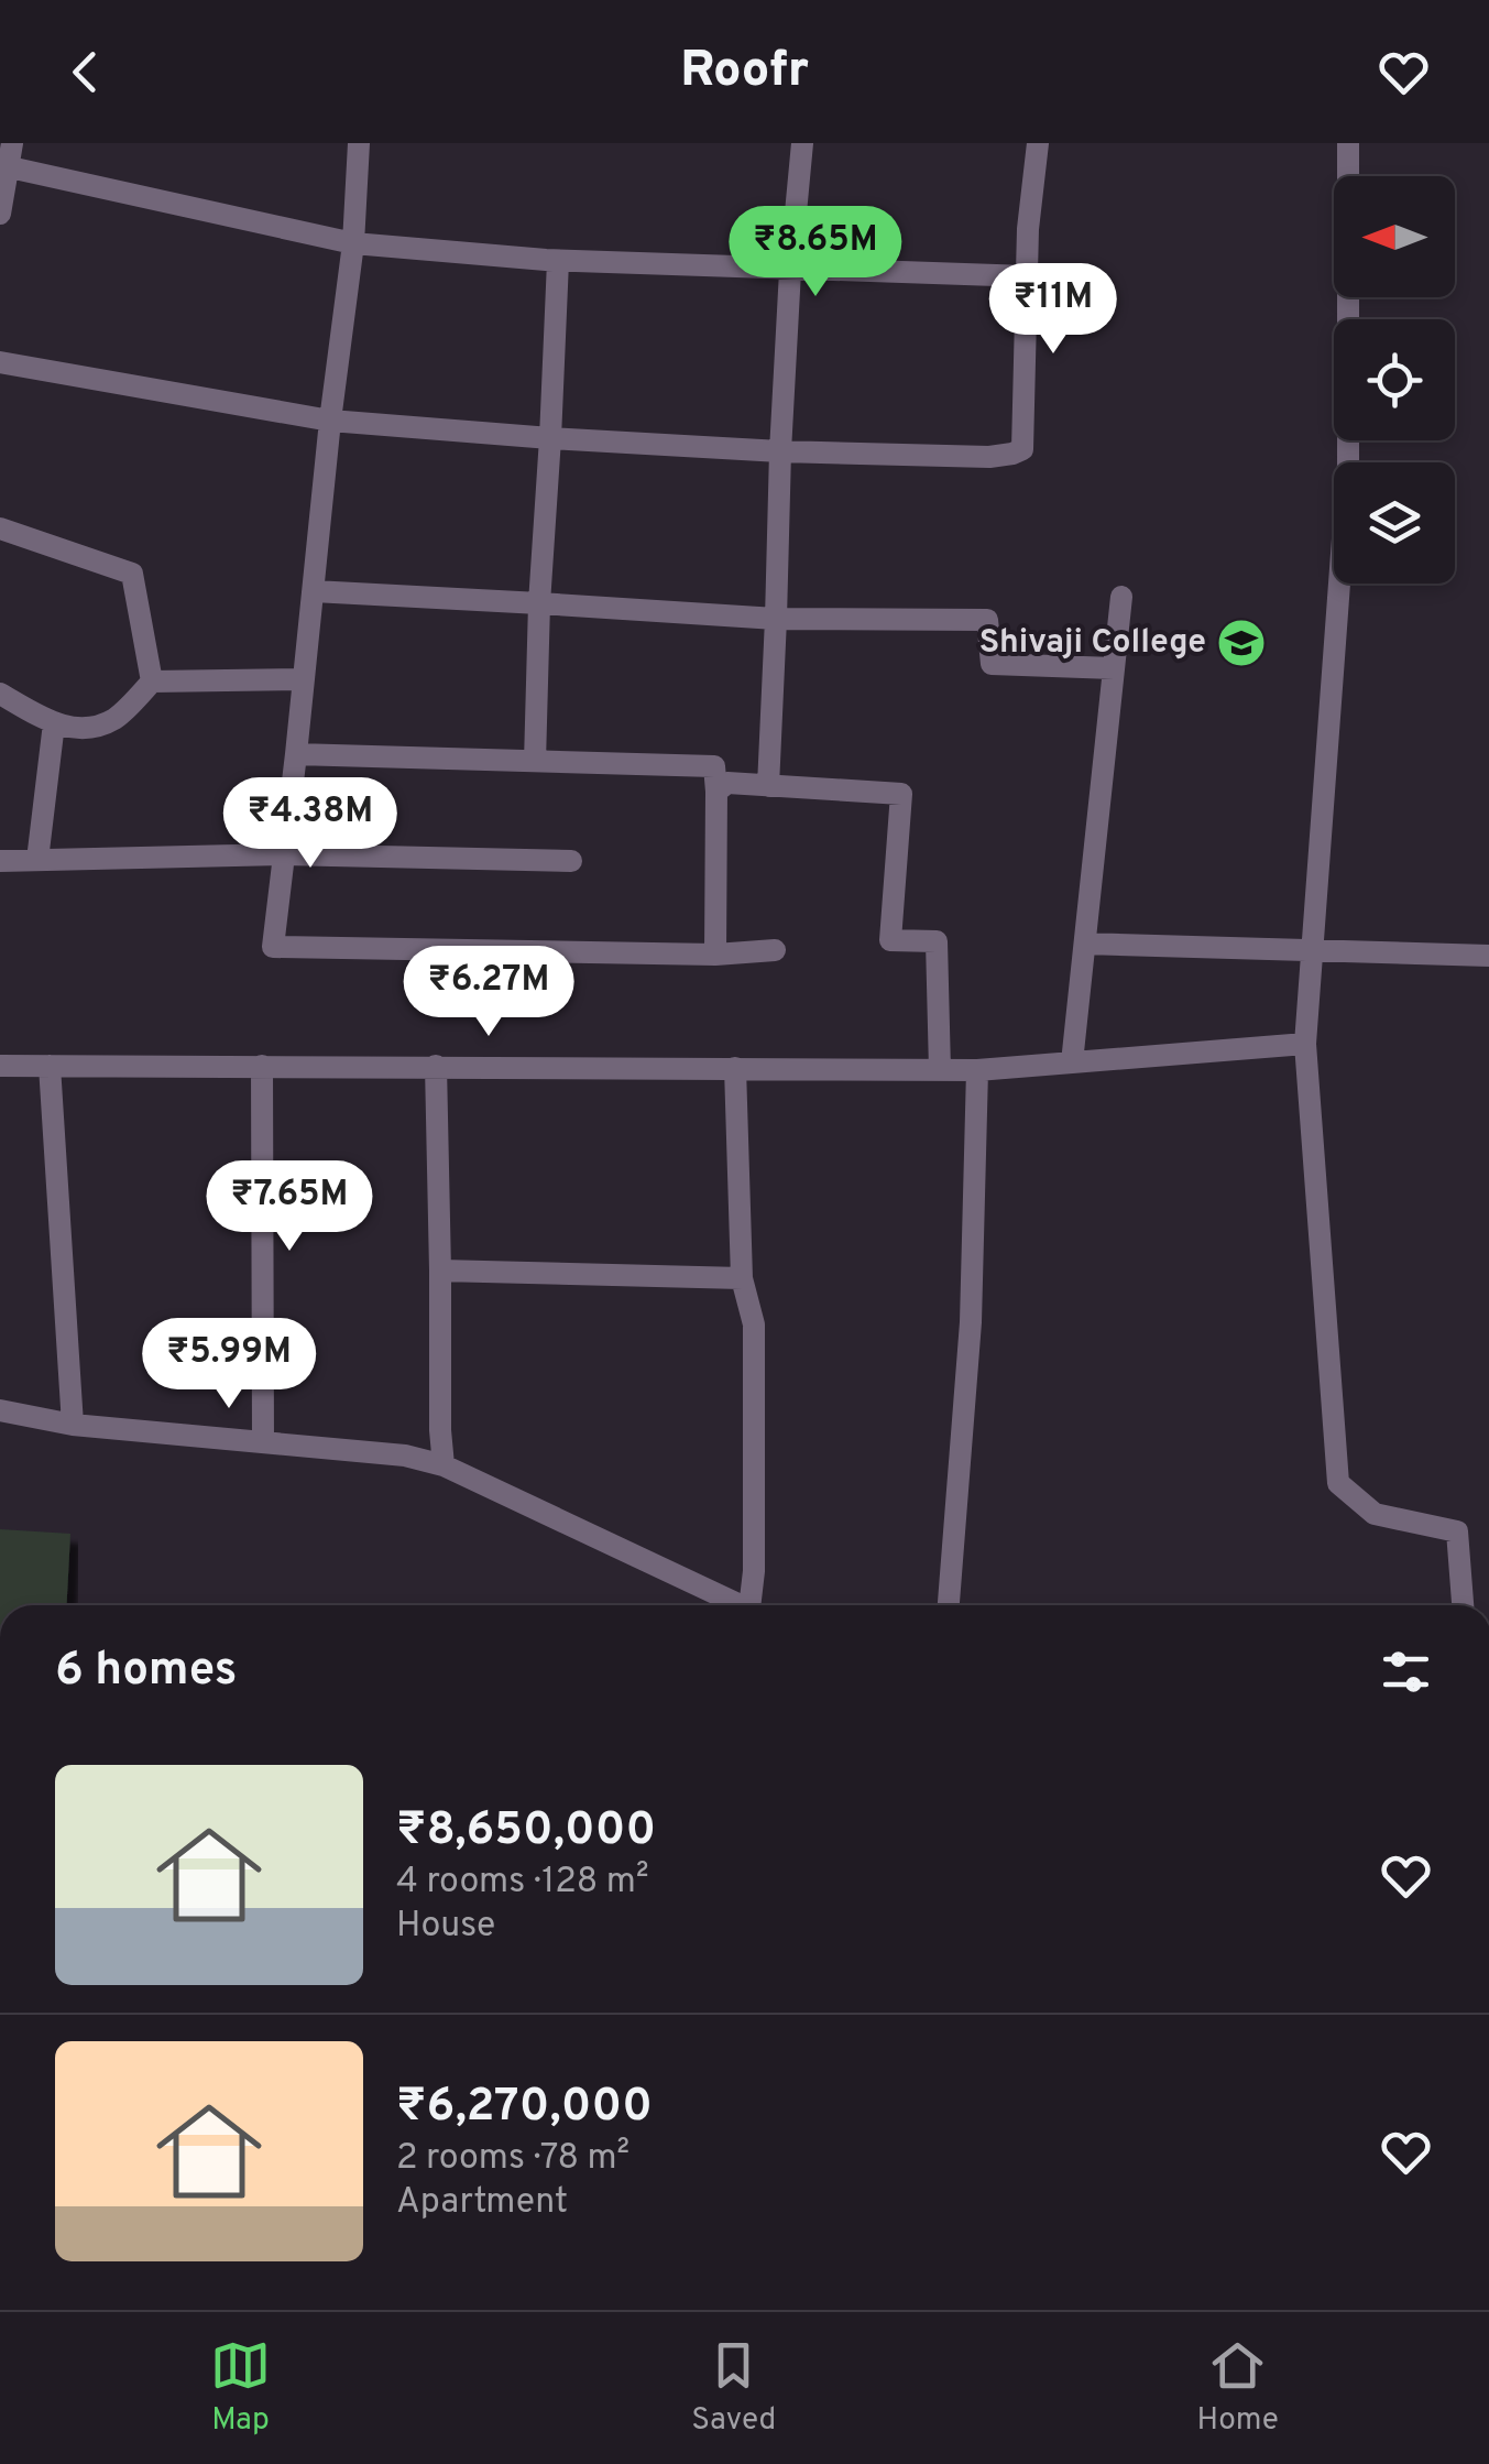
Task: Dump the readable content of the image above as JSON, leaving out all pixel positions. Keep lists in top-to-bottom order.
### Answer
{
  "places": {
    "school or university": ["Shivaji College"]
  },
  "north": "left",
  "page": {
    "header": "Roofr",
    "price": [
      "₹8.65M",
      "₹11M",
      "₹4.38M",
      "₹6.27M",
      "₹7.65M",
      "₹5.99M"
    ],
    "heading": "6 homes",
    "list": [
      {
        "name": "₹8,650,000",
        "note": "4 rooms · 128 m² · House"
      },
      {
        "name": "₹6,270,000",
        "note": "2 rooms · 78 m² · Apartment"
      }
    ],
    "tabs": ["Map", "Saved", "Home"]
  }
}
